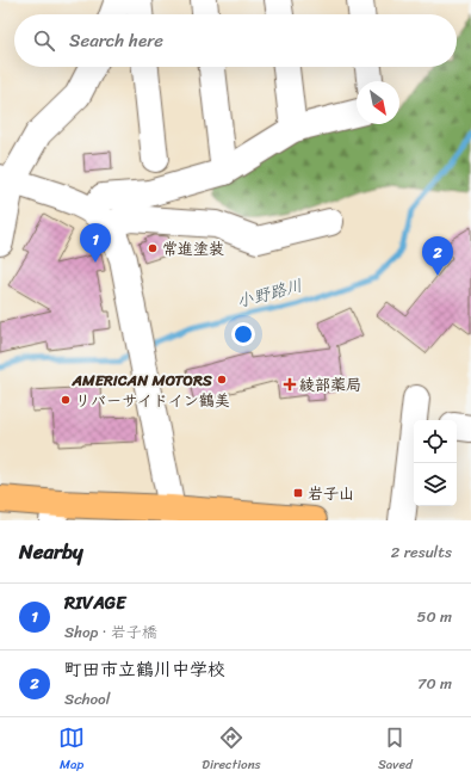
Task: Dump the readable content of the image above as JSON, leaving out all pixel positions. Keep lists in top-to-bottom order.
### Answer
{
  "water": ["小野路川"],
  "places": {
    "other": ["常進塗装", "AMERICAN MOTORS", "リバーサイドイン鶴美"],
    "health": ["綾部薬局"],
    "transit": ["岩子山"]
  },
  "north": "bottom right",
  "page": {
    "search": "Search here",
    "pins": ["1", "2"],
    "heading": ["Nearby", "2 results"],
    "list": [
      {
        "mark": "1",
        "name": "RIVAGE",
        "note": "Shop · 岩子橋",
        "value": "50 m"
      },
      {
        "mark": "2",
        "name": "町田市立鶴川中学校",
        "note": "School",
        "value": "70 m"
      }
    ],
    "nav": ["Map", "Directions", "Saved"]
  }
}
